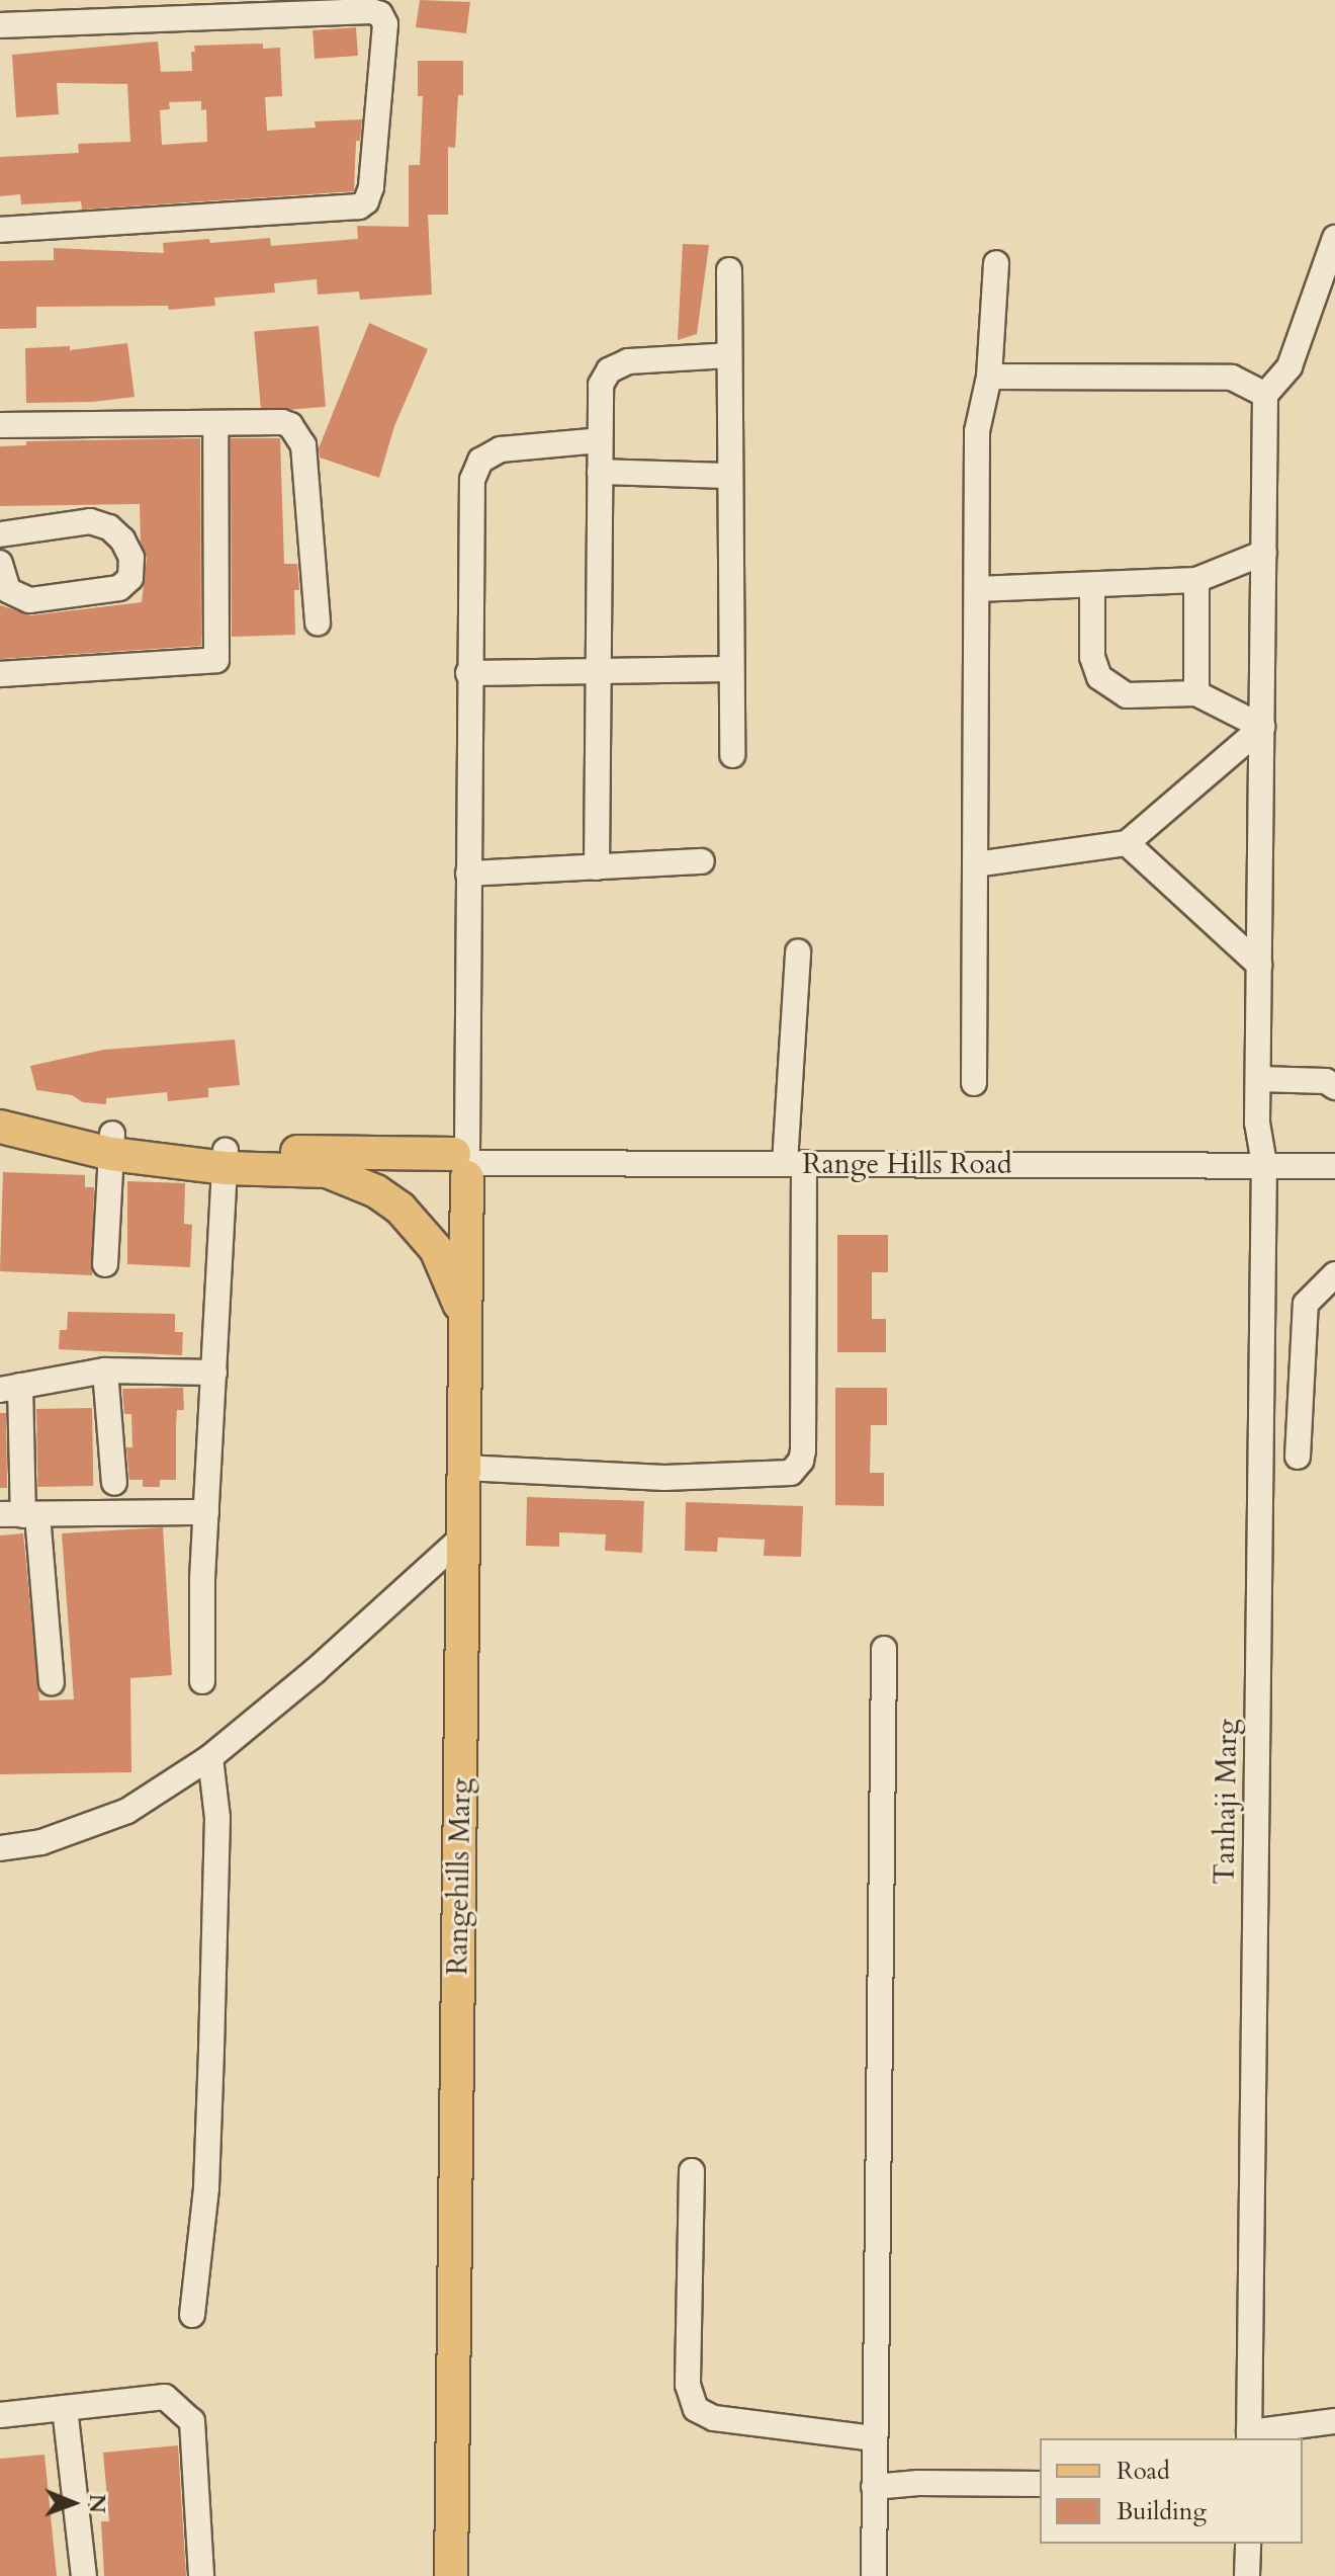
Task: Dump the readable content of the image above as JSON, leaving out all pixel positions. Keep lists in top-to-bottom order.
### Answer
{
  "streets": {
    "main road": ["Range Hills Road", "Rangehills Marg"],
    "street": ["Tanhaji Marg"]
  },
  "crossings": [
    ["Range Hills Road", "Tanhaji Marg"],
    ["Range Hills Road", "Rangehills Marg"]
  ],
  "legend": ["Road", "Building"],
  "north": "right"
}
